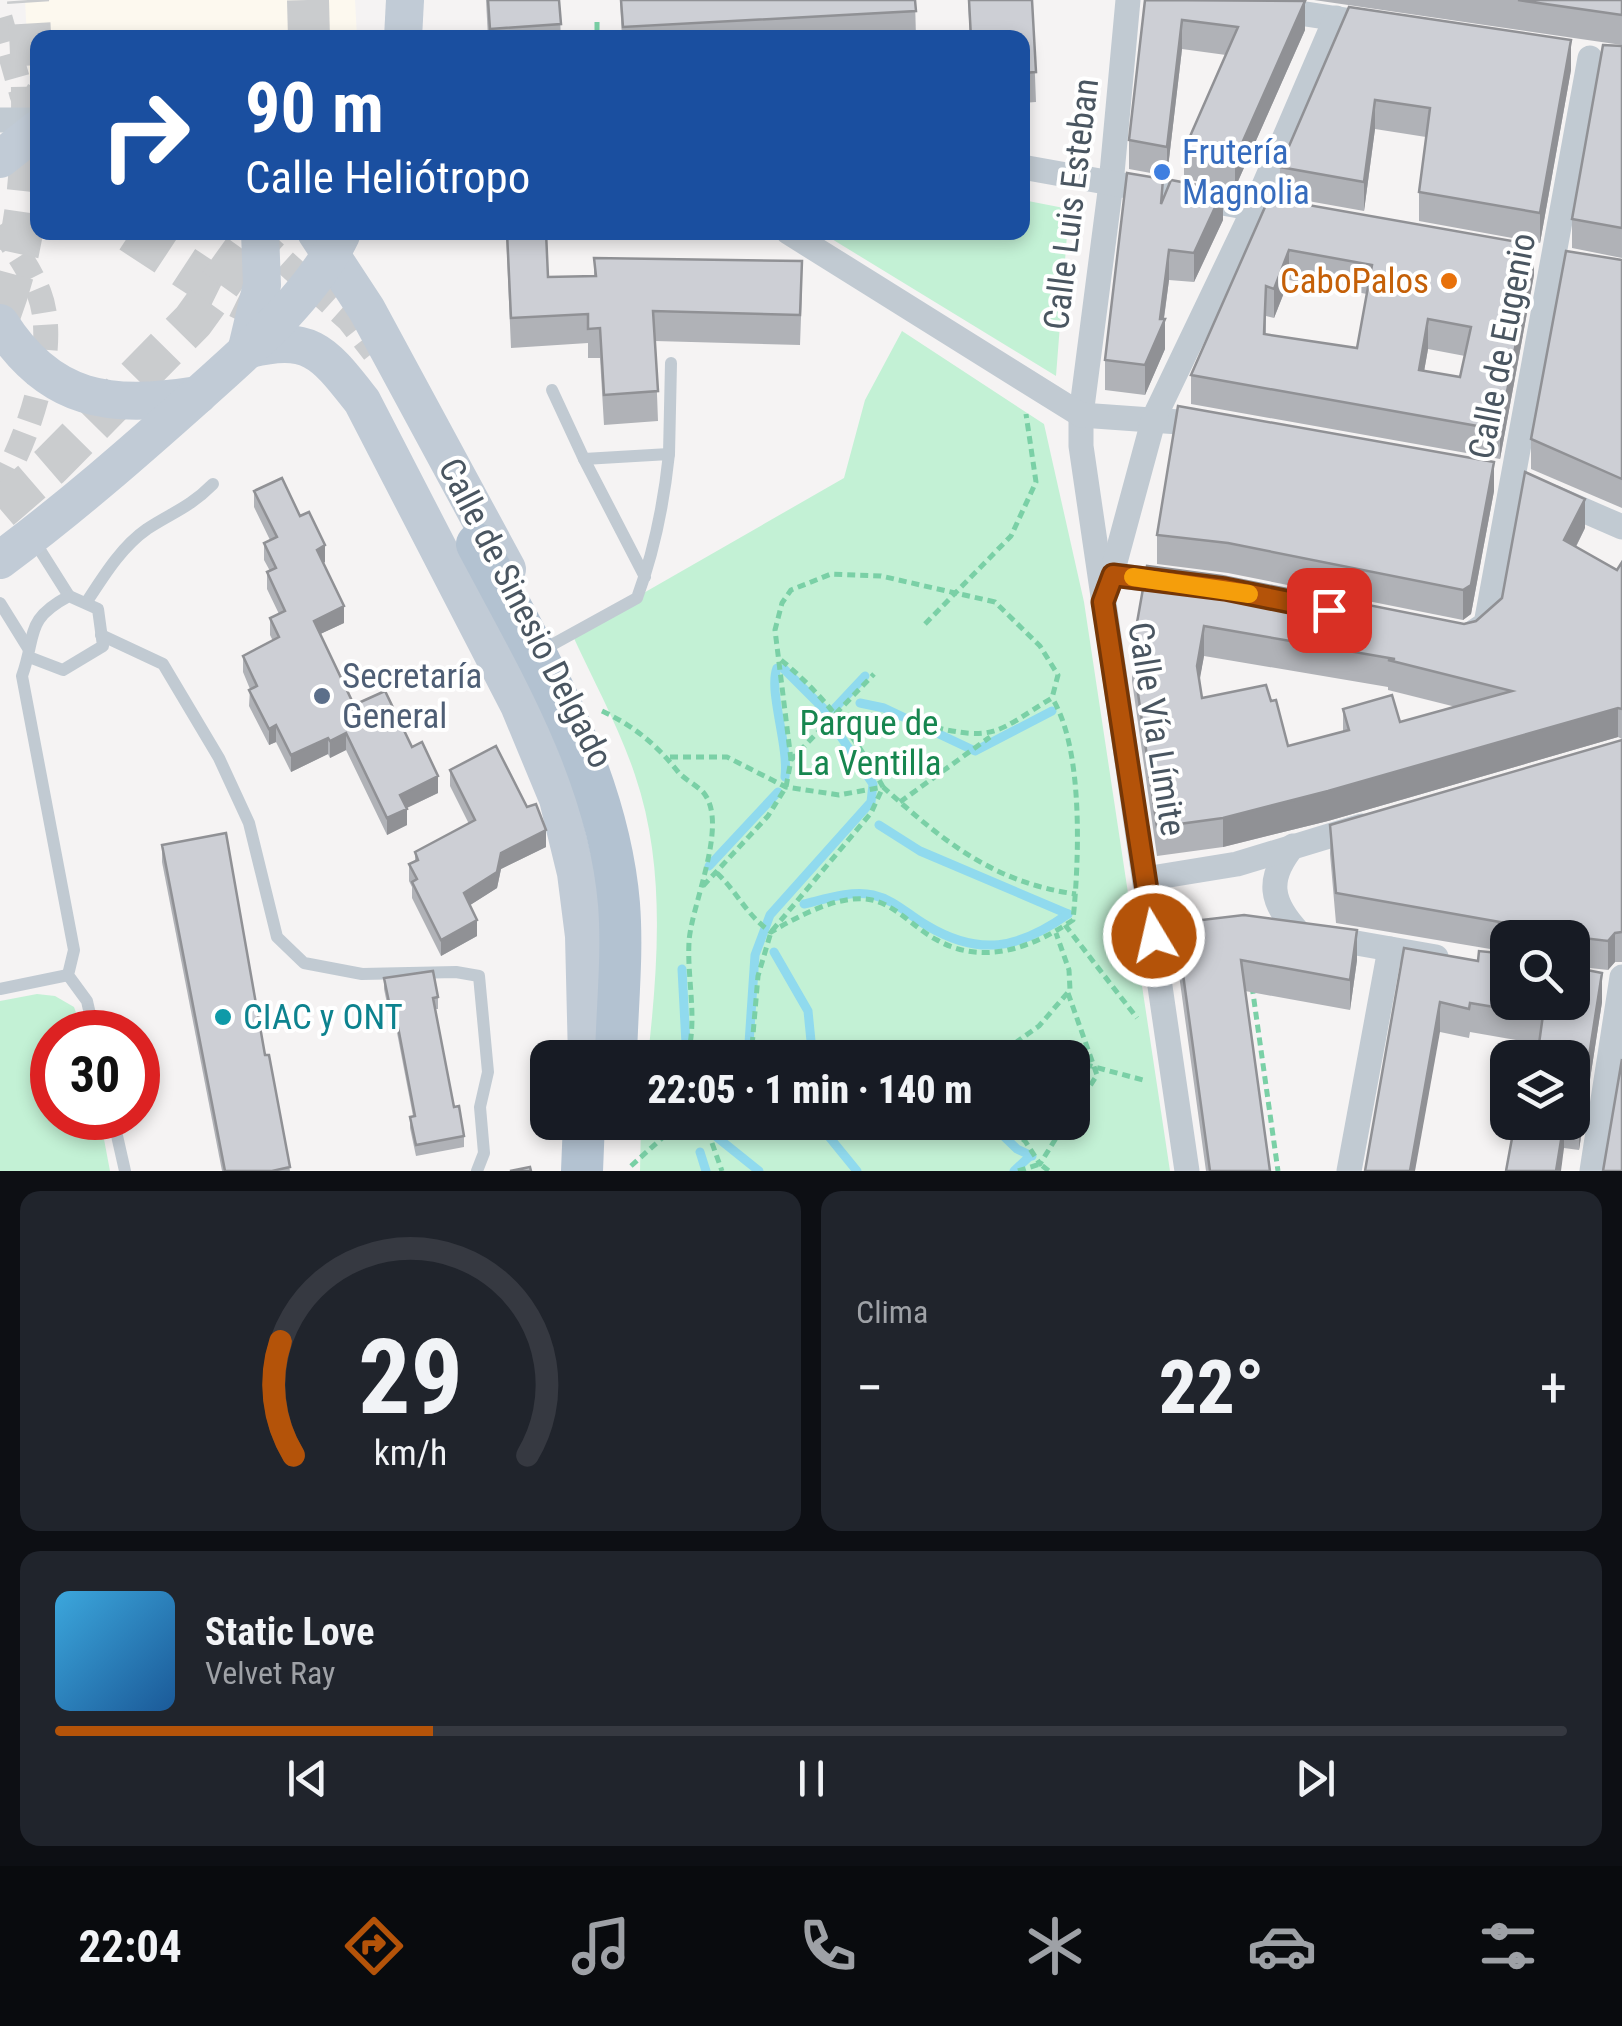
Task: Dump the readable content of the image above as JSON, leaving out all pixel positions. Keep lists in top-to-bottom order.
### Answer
{
  "streets": {
    "main road": ["Calle de Sinesio Delgado"],
    "street": ["Calle Luis Esteban", "Calle de Eugenio", "Calle Vía Límite"]
  },
  "crossings": [
    ["Calle Luis Esteban", "Calle Vía Límite"]
  ],
  "parks": ["Parque de La Ventilla"],
  "places": [
    "Frutería Magnolia",
    "CaboPalos",
    "Secretaría General",
    "CIAC y ONT"
  ],
  "page": {
    "turn": ["90 m", "Calle Heliótropo"],
    "limit": "30",
    "trip": "22:05 · 1 min · 140 m",
    "tile": "Clima",
    "heat": ["−", "22°", "+"],
    "song": ["Static Love", "Velvet Ray"],
    "tabs": "22:04",
    "gauge": ["29", "km/h"]
  }
}
